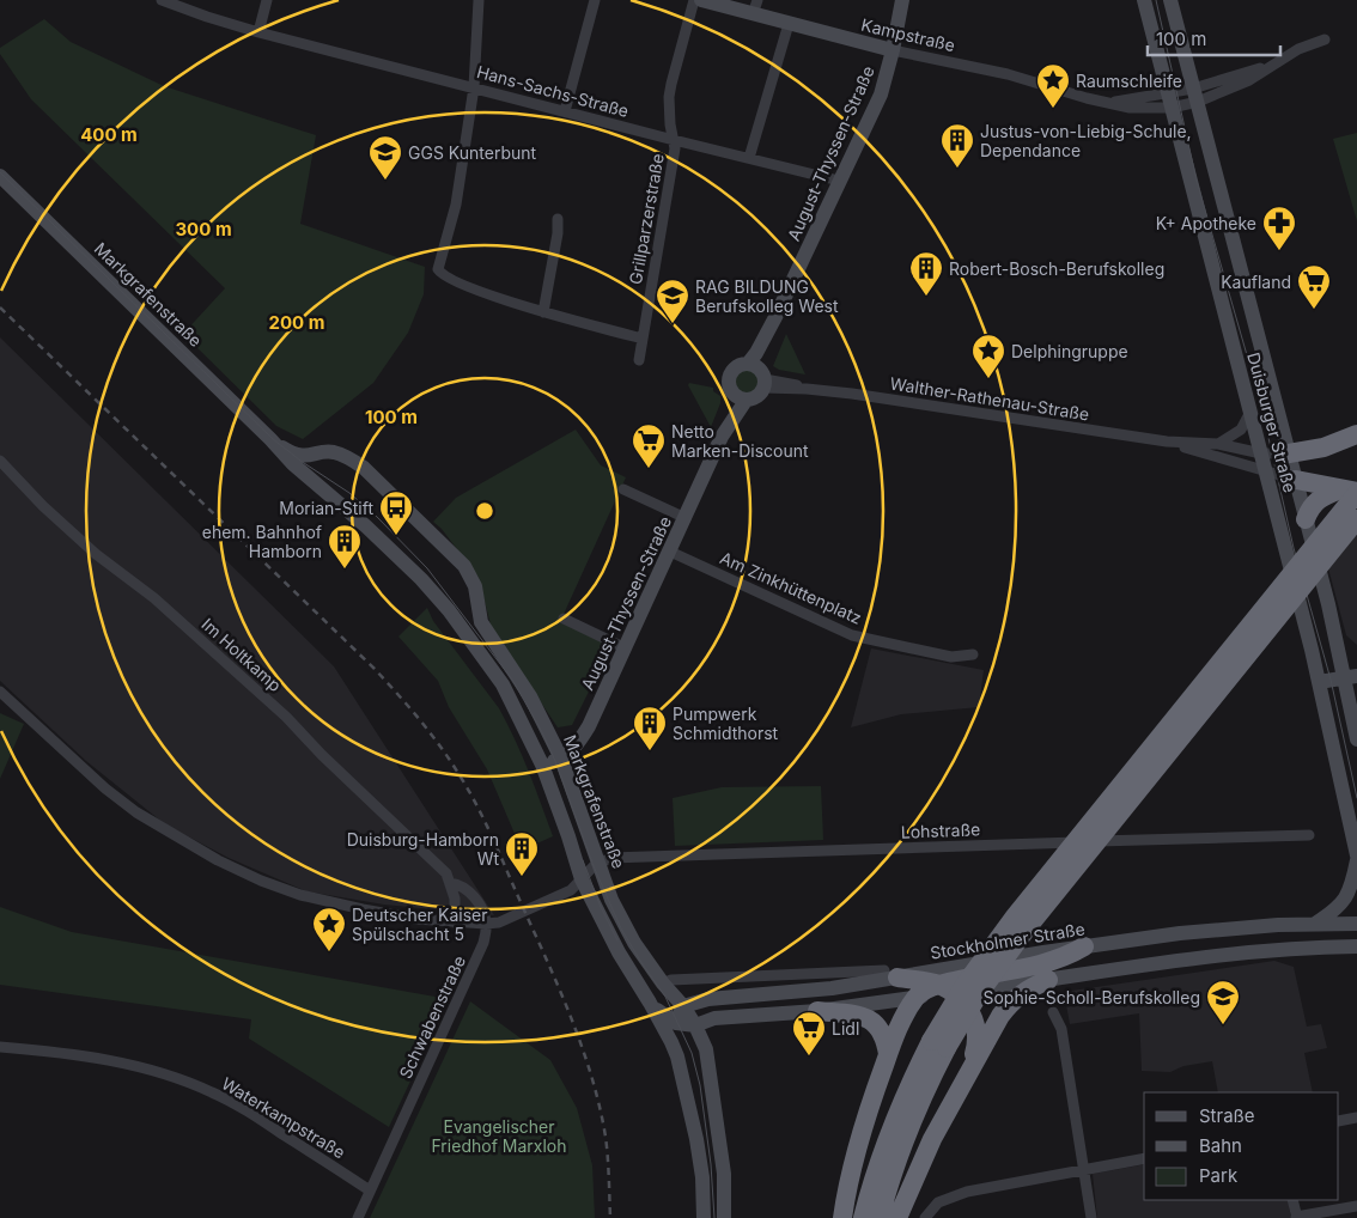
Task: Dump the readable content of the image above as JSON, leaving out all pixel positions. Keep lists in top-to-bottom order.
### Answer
{
  "streets": {
    "main road": [
      "Kampstraße",
      "August-Thyssen-Straße",
      "Markgrafenstraße",
      "Duisburger Straße",
      "Stockholmer Straße"
    ],
    "street": [
      "Hans-Sachs-Straße",
      "Grillparzerstraße",
      "Walther-Rathenau-Straße",
      "Am Zinkhüttenplatz",
      "Im Holtkamp",
      "Lohstraße",
      "Schwabenstraße",
      "Waterkampstraße"
    ]
  },
  "crossings": [
    ["Kampstraße", "August-Thyssen-Straße"],
    ["Kampstraße", "Duisburger Straße"],
    ["Hans-Sachs-Straße", "August-Thyssen-Straße"],
    ["Hans-Sachs-Straße", "Grillparzerstraße"],
    ["August-Thyssen-Straße", "Markgrafenstraße"],
    ["August-Thyssen-Straße", "Walther-Rathenau-Straße"],
    ["August-Thyssen-Straße", "Am Zinkhüttenplatz"],
    ["Markgrafenstraße", "Lohstraße"],
    ["Markgrafenstraße", "Stockholmer Straße"],
    ["Walther-Rathenau-Straße", "Duisburger Straße"],
    ["Im Holtkamp", "Schwabenstraße"],
    ["Schwabenstraße", "Waterkampstraße"]
  ],
  "parks": ["Evangelischer Friedhof Marxloh"],
  "places": {
    "place": ["Raumschleife", "Delphingruppe", "Deutscher Kaiser Spülschacht 5"],
    "building": [
      "Justus-von-Liebig-Schule, Dependance",
      "Robert-Bosch-Berufskolleg",
      "ehem. Bahnhof Hamborn",
      "Pumpwerk Schmidthorst",
      "Duisburg-Hamborn Wt"
    ],
    "school or university": ["GGS Kunterbunt", "RAG BILDUNG Berufskolleg West", "Sophie-Scholl-Berufskolleg"],
    "pharmacy": ["K+ Apotheke"],
    "supermarket": ["Kaufland", "Netto Marken-Discount", "Lidl"],
    "bus stop": ["Morian-Stift"]
  },
  "legend": ["Straße", "Bahn", "Park"],
  "scale_bar": "100 m",
  "rings": [
    "400 m",
    "300 m",
    "200 m",
    "100 m"
  ]
}
